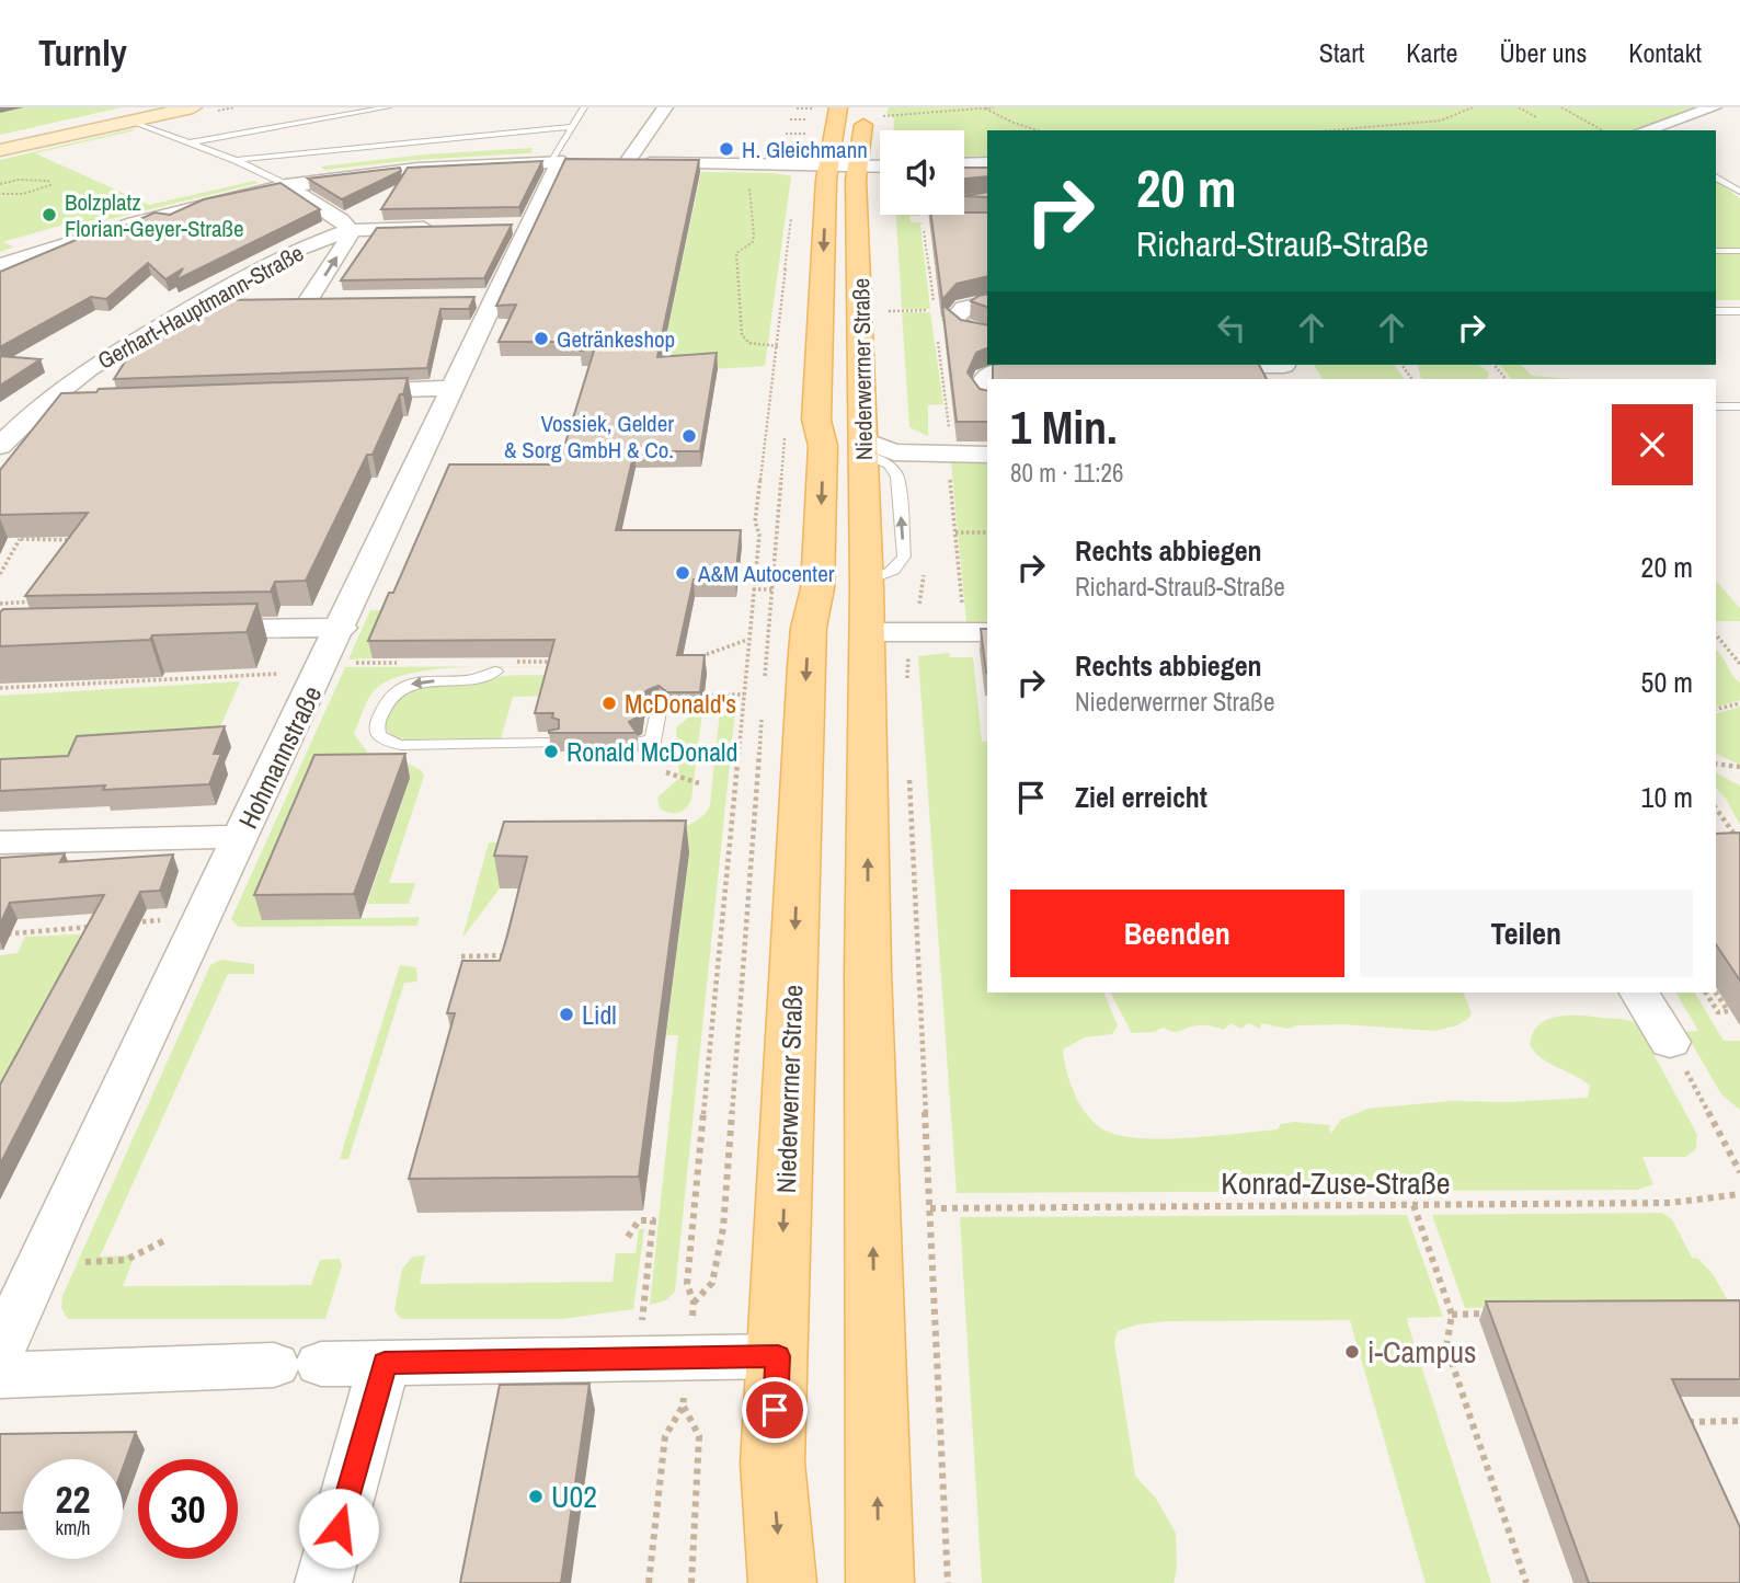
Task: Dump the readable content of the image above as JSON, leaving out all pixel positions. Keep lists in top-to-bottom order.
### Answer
{
  "streets": {
    "main road": ["Niederwerrner Straße"],
    "street": ["Gerhart-Hauptmann-Straße", "Hohmannstraße"],
    "path": ["Konrad-Zuse-Straße"]
  },
  "places": [
    "H. Gleichmann",
    "Bolzplatz Florian-Geyer-Straße",
    "Getränkeshop",
    "Vossiek, Gelder & Sorg GmbH & Co.",
    "A&M Autocenter",
    "McDonald's",
    "Ronald McDonald",
    "Lidl",
    "i-Campus",
    "U02"
  ],
  "page": {
    "header": "Turnly",
    "nav": [
      "Start",
      "Karte",
      "Über uns",
      "Kontakt"
    ],
    "turn": ["20 m", "Richard-Strauß-Straße"],
    "heading": ["1 Min.", "80 m · 11:26"],
    "list": [
      {
        "name": "Rechts abbiegen",
        "note": "Richard-Strauß-Straße",
        "value": "20 m"
      },
      {
        "name": "Rechts abbiegen",
        "note": "Niederwerrner Straße",
        "value": "50 m"
      },
      {
        "name": "Ziel erreicht",
        "value": "10 m"
      }
    ],
    "buttons": ["Beenden", "Teilen"],
    "speed": "22 km/h",
    "limit": "30"
  }
}
